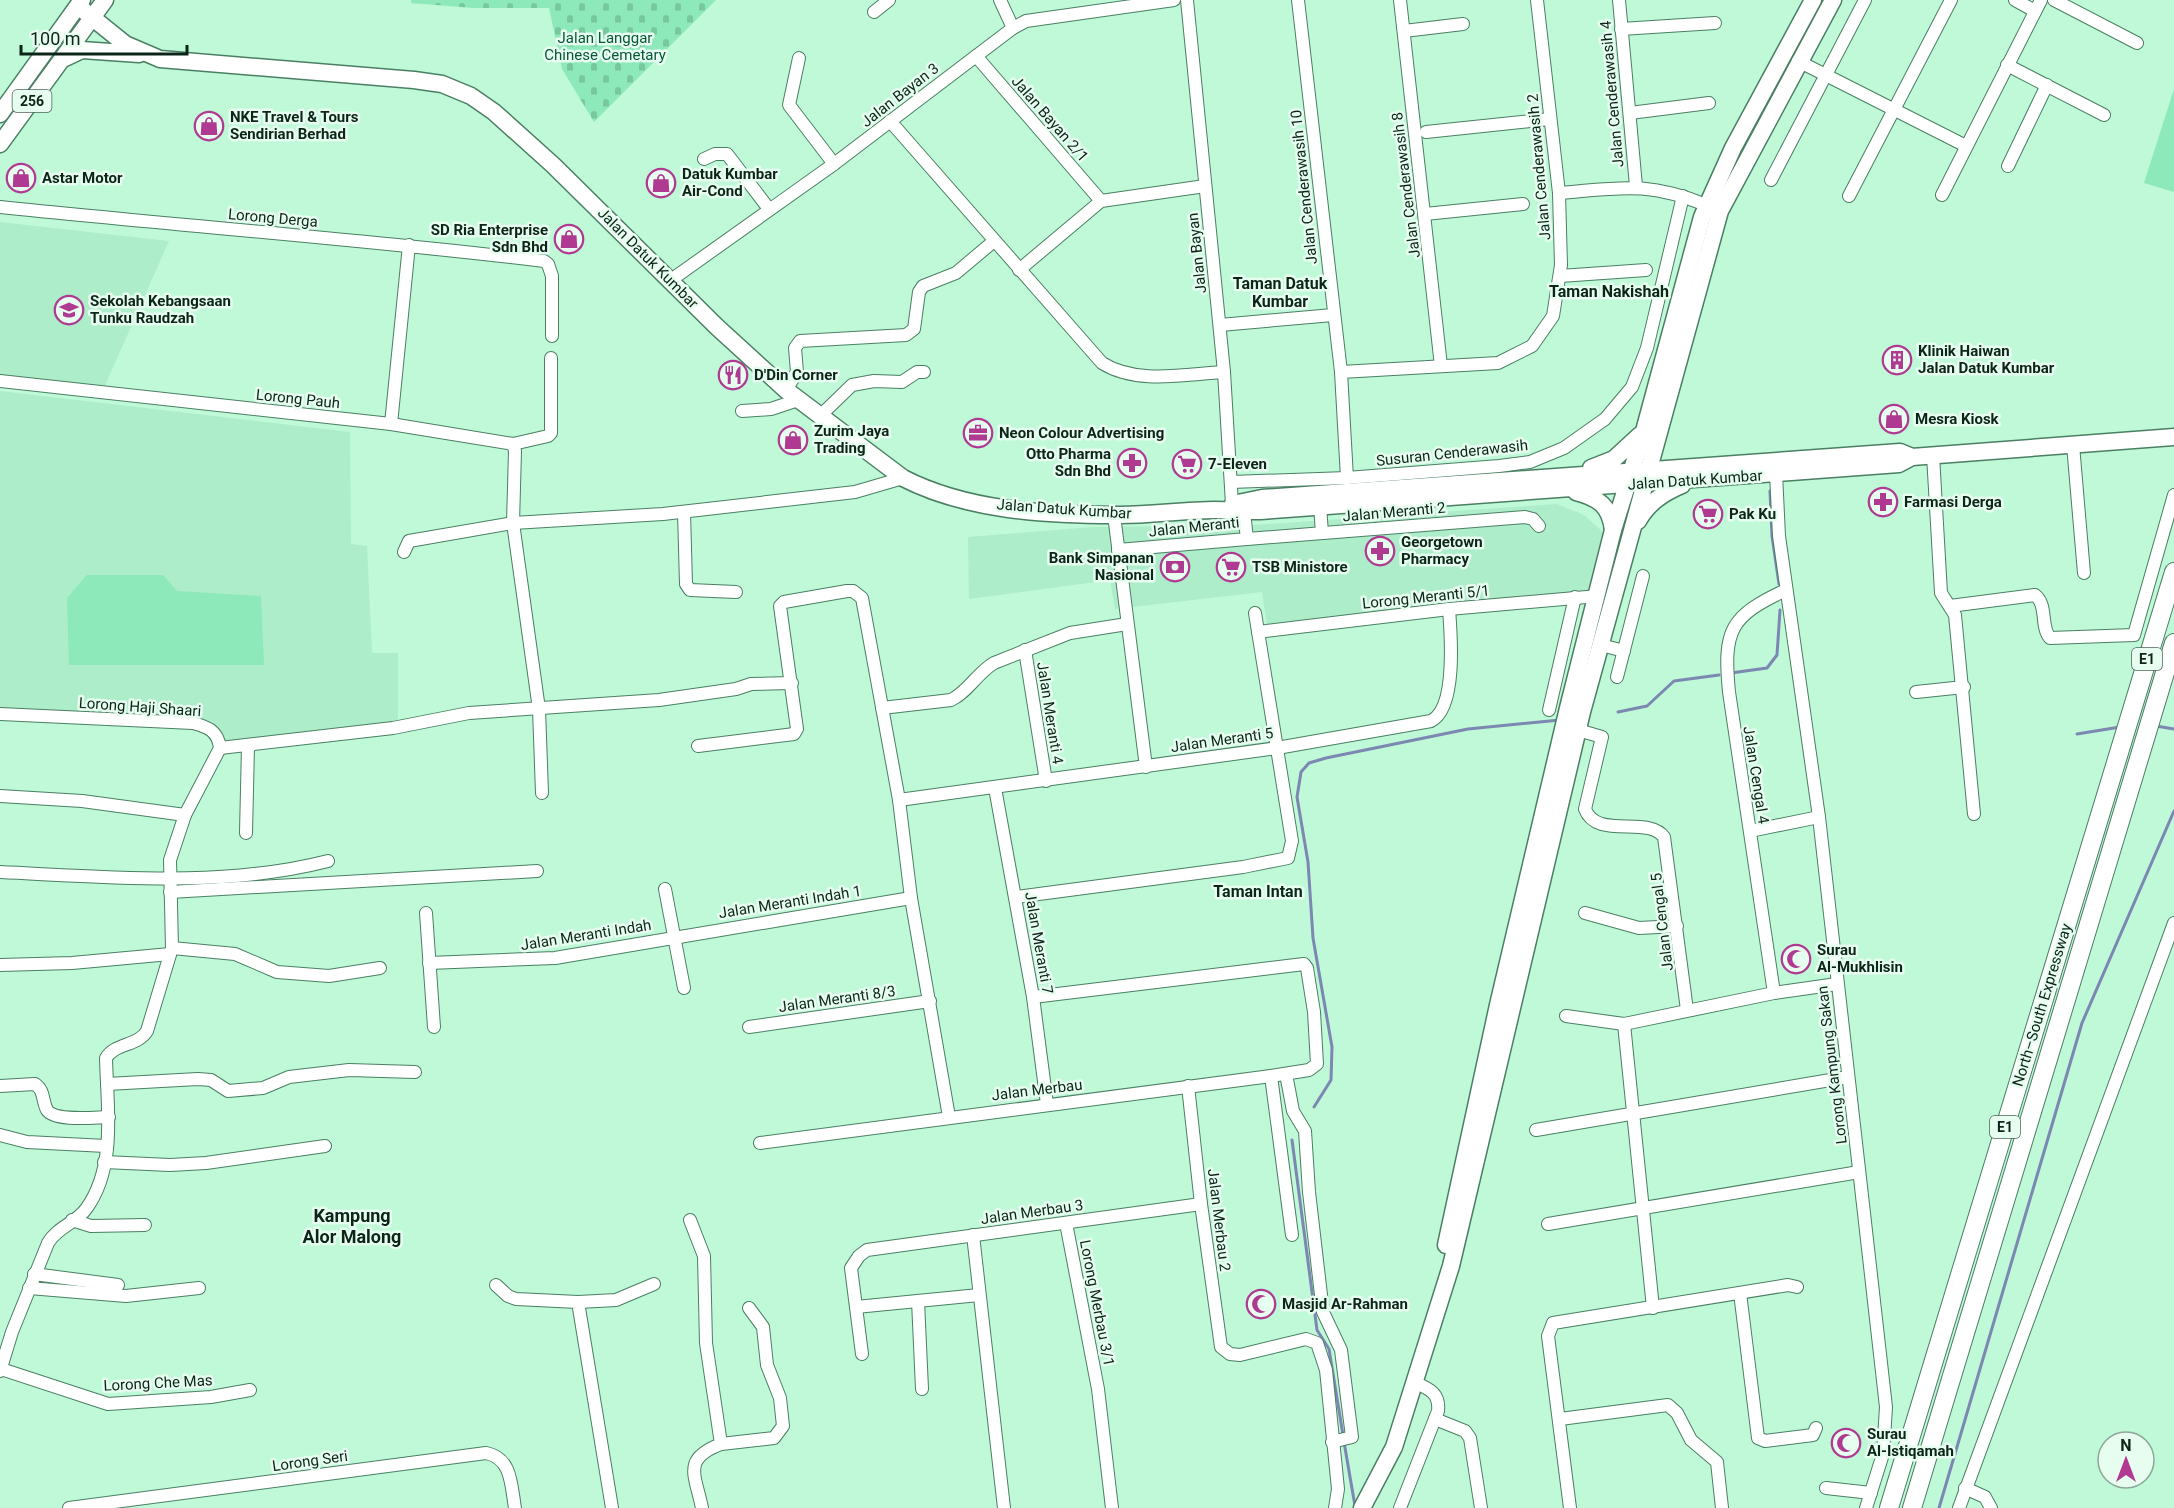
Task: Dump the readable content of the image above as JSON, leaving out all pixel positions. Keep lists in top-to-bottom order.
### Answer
{
  "streets": {
    "highway": ["E1", "North–South Expressway"],
    "main road": ["256", "Jalan Datuk Kumbar"],
    "street": [
      "Jalan Cenderawasih 4",
      "Jalan Bayan 3",
      "Jalan Bayan 2/1",
      "Jalan Cenderawasih 2",
      "Jalan Cenderawasih 8",
      "Jalan Cenderawasih 10",
      "Lorong Derga",
      "Jalan Bayan",
      "Lorong Pauh",
      "Susuran Cenderawasih",
      "Jalan Meranti 2",
      "Jalan Meranti",
      "Lorong Meranti 5/1",
      "Lorong Haji Shaari",
      "Jalan Meranti 4",
      "Jalan Meranti 5",
      "Jalan Cengal 4",
      "Jalan Meranti Indah 1",
      "Jalan Cengal 5",
      "Jalan Meranti Indah",
      "Jalan Meranti 7",
      "Jalan Meranti 8/3",
      "Lorong Kampung Sakan",
      "Jalan Merbau",
      "Jalan Merbau 3",
      "Jalan Merbau 2",
      "Lorong Merbau 3/1",
      "Lorong Che Mas",
      "Lorong Seri"
    ]
  },
  "crossings": [
    ["Jalan Bayan 3", "Jalan Bayan 2/1"],
    ["Jalan Bayan 3", "Jalan Datuk Kumbar"],
    ["256", "Jalan Datuk Kumbar"],
    ["Jalan Cenderawasih 2", "Jalan Cenderawasih 8"],
    ["Jalan Cenderawasih 2", "Jalan Cenderawasih 10"],
    ["Jalan Cenderawasih 10", "Susuran Cenderawasih"],
    ["Jalan Bayan", "Jalan Datuk Kumbar"],
    ["Jalan Bayan", "Susuran Cenderawasih"],
    ["Jalan Bayan", "Jalan Meranti"],
    ["Jalan Datuk Kumbar", "Jalan Meranti"],
    ["Jalan Datuk Kumbar", "Lorong Kampung Sakan"],
    ["Jalan Meranti 2", "Jalan Meranti"],
    ["Lorong Meranti 5/1", "Jalan Meranti 5"],
    ["Jalan Meranti 4", "Jalan Meranti 5"],
    ["Jalan Meranti 5", "Jalan Meranti 7"],
    ["Jalan Cengal 4", "Lorong Kampung Sakan"],
    ["Jalan Meranti Indah 1", "Jalan Meranti Indah"],
    ["Jalan Meranti 7", "Jalan Merbau"],
    ["Jalan Merbau", "Jalan Merbau 2"],
    ["Jalan Merbau 3", "Jalan Merbau 2"],
    ["Jalan Merbau 3", "Lorong Merbau 3/1"]
  ],
  "districts": [
    "Taman Datuk Kumbar",
    "Taman Nakishah",
    "Taman Intan",
    "Kampung Alor Malong"
  ],
  "parks": ["Jalan Langgar Chinese Cemetary"],
  "places": {
    "shop": [
      "NKE Travel & Tours Sendirian Berhad",
      "Astar Motor",
      "Datuk Kumbar Air-Cond",
      "SD Ria Enterprise Sdn Bhd",
      "Mesra Kiosk",
      "Zurim Jaya Trading"
    ],
    "school or university": ["Sekolah Kebangsaan Tunku Raudzah"],
    "building": ["Klinik Haiwan Jalan Datuk Kumbar"],
    "restaurant": ["D'Din Corner"],
    "office": ["Neon Colour Advertising"],
    "pharmacy": ["Otto Pharma Sdn Bhd", "Farmasi Derga", "Georgetown Pharmacy"],
    "supermarket": ["7-Eleven", "Pak Ku", "TSB Ministore"],
    "bank": ["Bank Simpanan Nasional"],
    "mosque": ["Surau Al-Mukhlisin", "Masjid Ar-Rahman", "Surau Al-Istiqamah"]
  },
  "scale_bar": "100 m",
  "north": "top"
}
